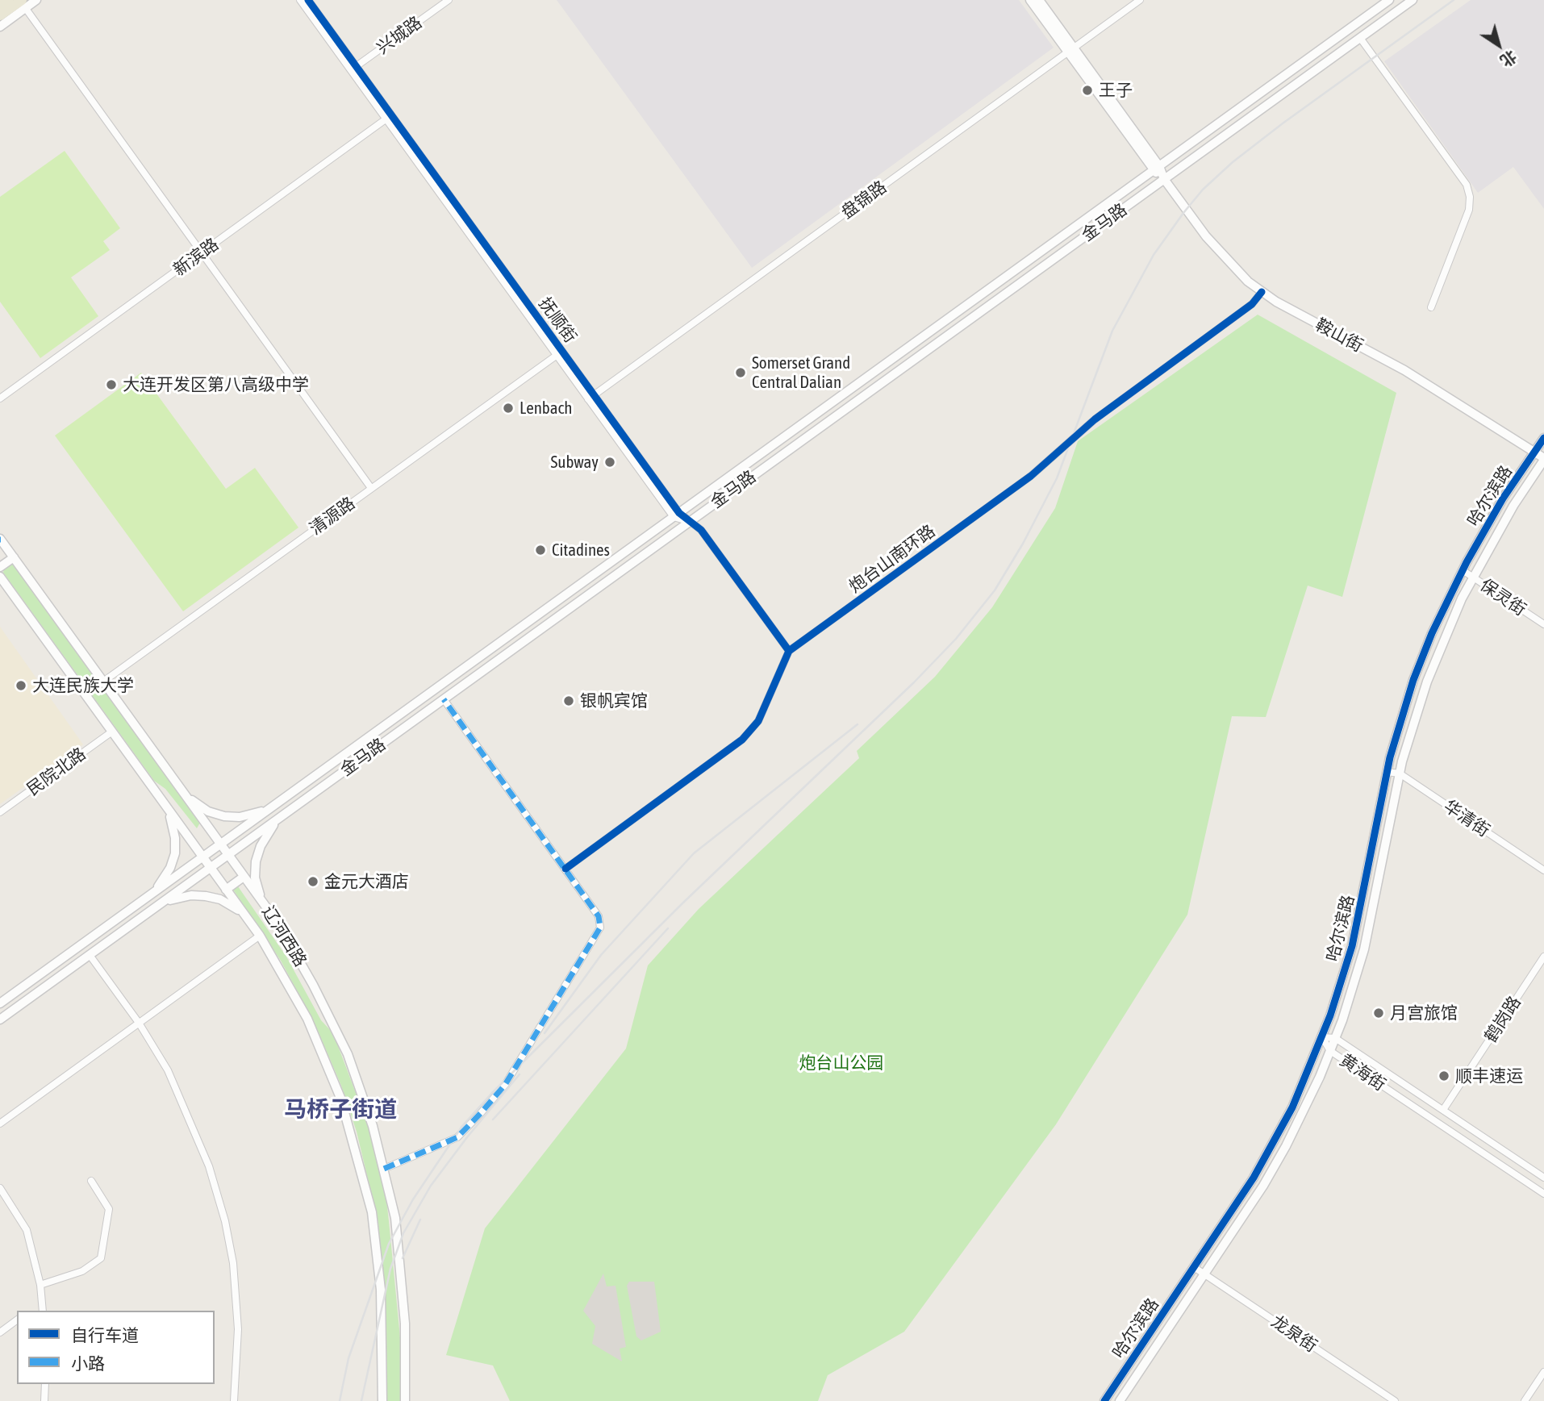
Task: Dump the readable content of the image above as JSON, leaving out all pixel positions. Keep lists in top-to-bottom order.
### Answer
{
  "streets": {
    "main road": [
      "金马路",
      "鞍山街",
      "哈尔滨路",
      "辽河西路"
    ],
    "street": [
      "兴城路",
      "盘锦路",
      "新滨路",
      "抚顺街",
      "清源路",
      "炮台山南环路",
      "保灵街",
      "民院北路",
      "华清街",
      "鹤岗路",
      "黄海街",
      "龙泉街"
    ]
  },
  "crossings": [
    ["兴城路", "抚顺街"],
    ["盘锦路", "抚顺街"],
    ["盘锦路", "鞍山街"],
    ["金马路", "抚顺街"],
    ["金马路", "鞍山街"],
    ["金马路", "辽河西路"],
    ["新滨路", "抚顺街"],
    ["抚顺街", "清源路"],
    ["抚顺街", "炮台山南环路"],
    ["鞍山街", "哈尔滨路"],
    ["鞍山街", "炮台山南环路"],
    ["哈尔滨路", "保灵街"],
    ["哈尔滨路", "华清街"],
    ["哈尔滨路", "黄海街"],
    ["哈尔滨路", "龙泉街"],
    ["清源路", "辽河西路"],
    ["民院北路", "辽河西路"],
    ["鹤岗路", "黄海街"]
  ],
  "districts": ["马桥子街道"],
  "parks": ["炮台山公园"],
  "places": [
    "王子",
    "Somerset Grand Central Dalian",
    "大连开发区第八高级中学",
    "Lenbach",
    "Subway",
    "Citadines",
    "大连民族大学",
    "银帆宾馆",
    "金元大酒店",
    "月宫旅馆",
    "顺丰速运"
  ],
  "legend": ["自行车道", "小路"],
  "north": "bottom right"
}
